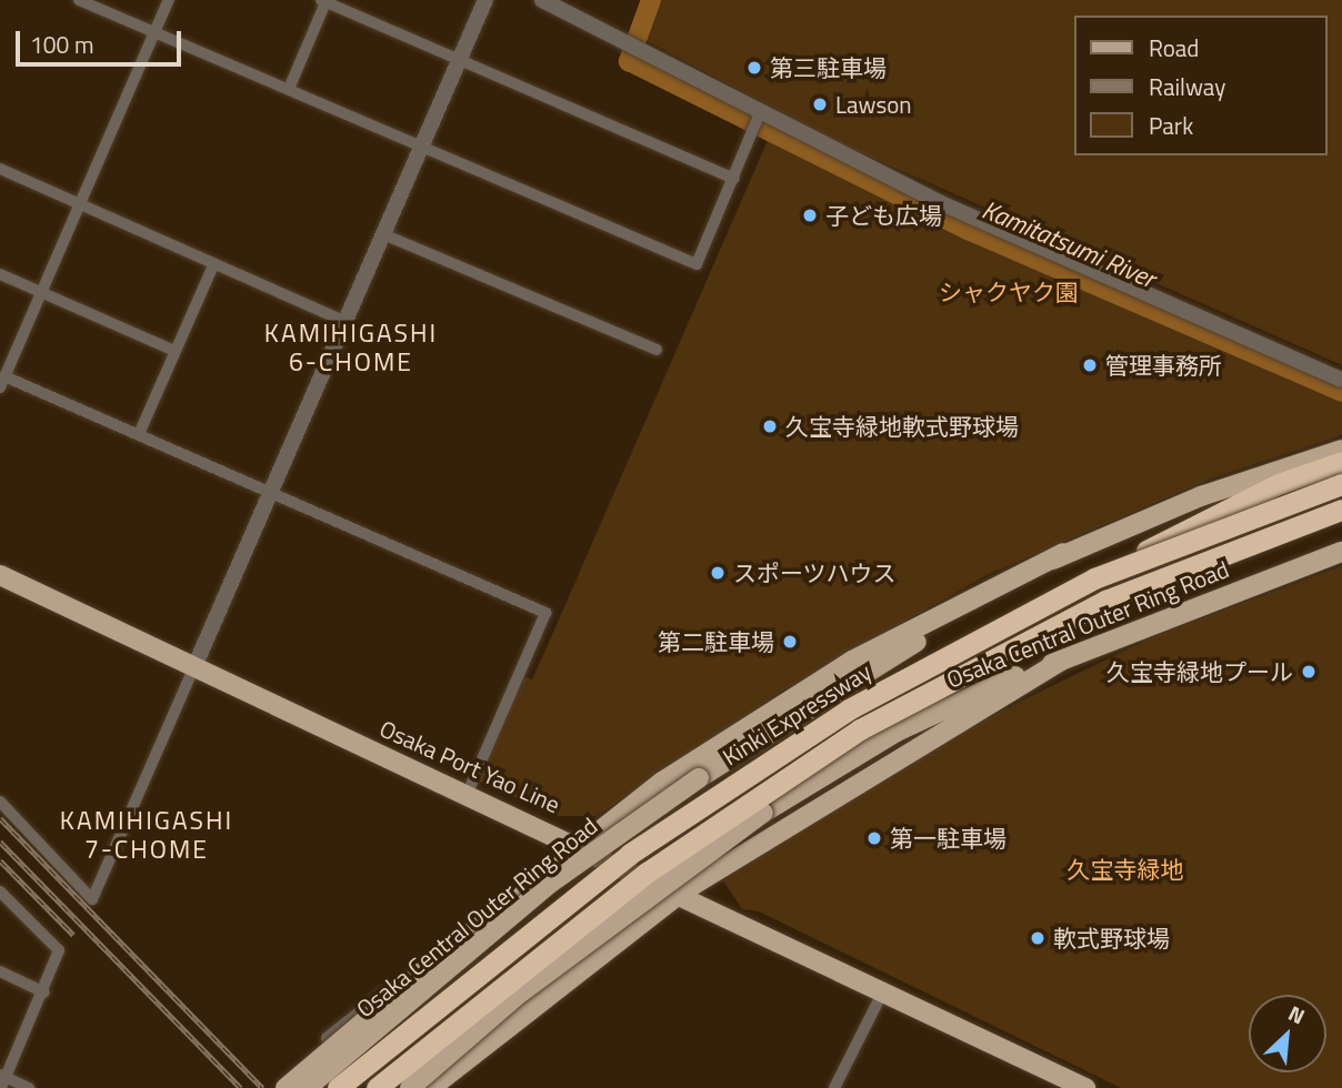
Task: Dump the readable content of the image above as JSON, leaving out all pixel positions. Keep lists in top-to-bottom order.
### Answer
{
  "streets": {
    "highway": ["Kinki Expressway"],
    "main road": ["Osaka Central Outer Ring Road", "Osaka Port Yao Line"]
  },
  "districts": ["KAMIHIGASHI 6-CHOME", "KAMIHIGASHI 7-CHOME"],
  "water": ["Kamitatsumi River"],
  "parks": ["シャクヤク園", "久宝寺緑地"],
  "places": [
    "第三駐車場",
    "Lawson",
    "子ども広場",
    "管理事務所",
    "久宝寺緑地軟式野球場",
    "スポーツハウス",
    "第二駐車場",
    "久宝寺緑地プール",
    "第一駐車場",
    "軟式野球場"
  ],
  "legend": ["Road", "Railway", "Park"],
  "scale_bar": "100 m",
  "north": "top right"
}
